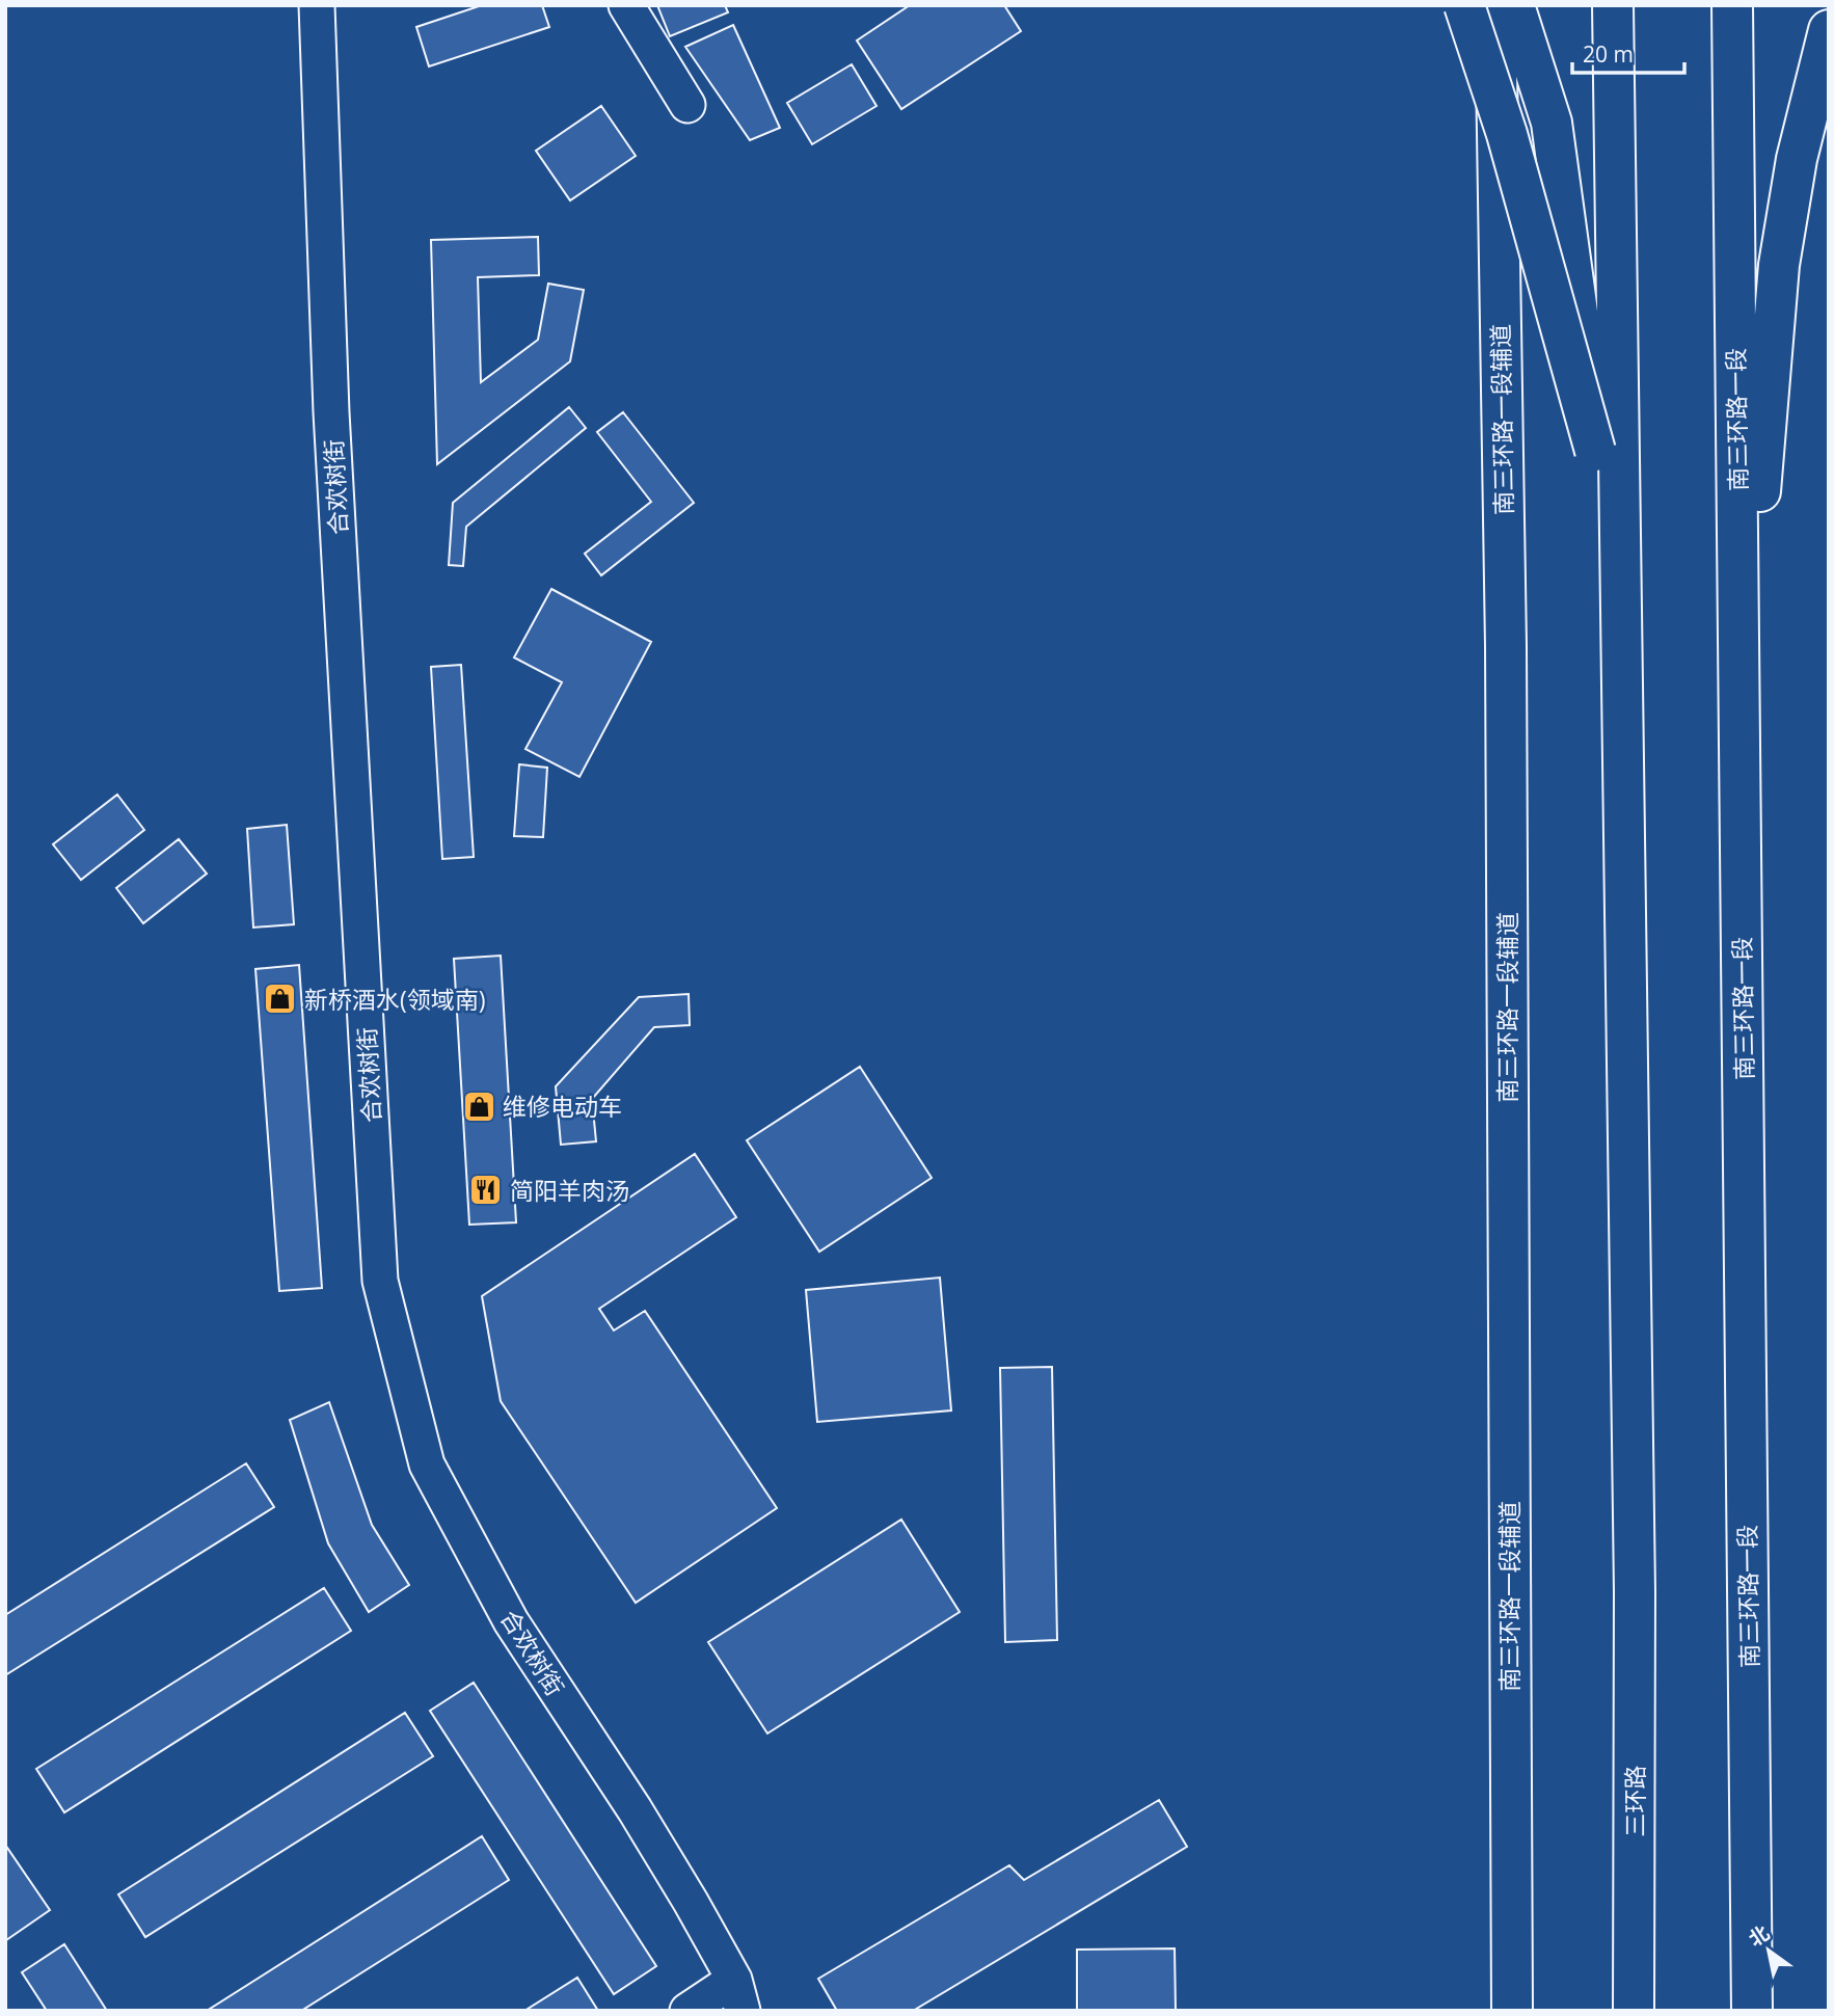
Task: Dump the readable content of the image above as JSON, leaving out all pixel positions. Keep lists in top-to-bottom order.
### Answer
{
  "streets": {
    "main road": ["南三环路一段辅道", "南三环路一段", "三环路"],
    "street": ["合欢树街"]
  },
  "places": {
    "shop": ["新桥酒水(领域南)", "维修电动车"],
    "restaurant": ["简阳羊肉汤"]
  },
  "scale_bar": "20 m",
  "north": "top left"
}
